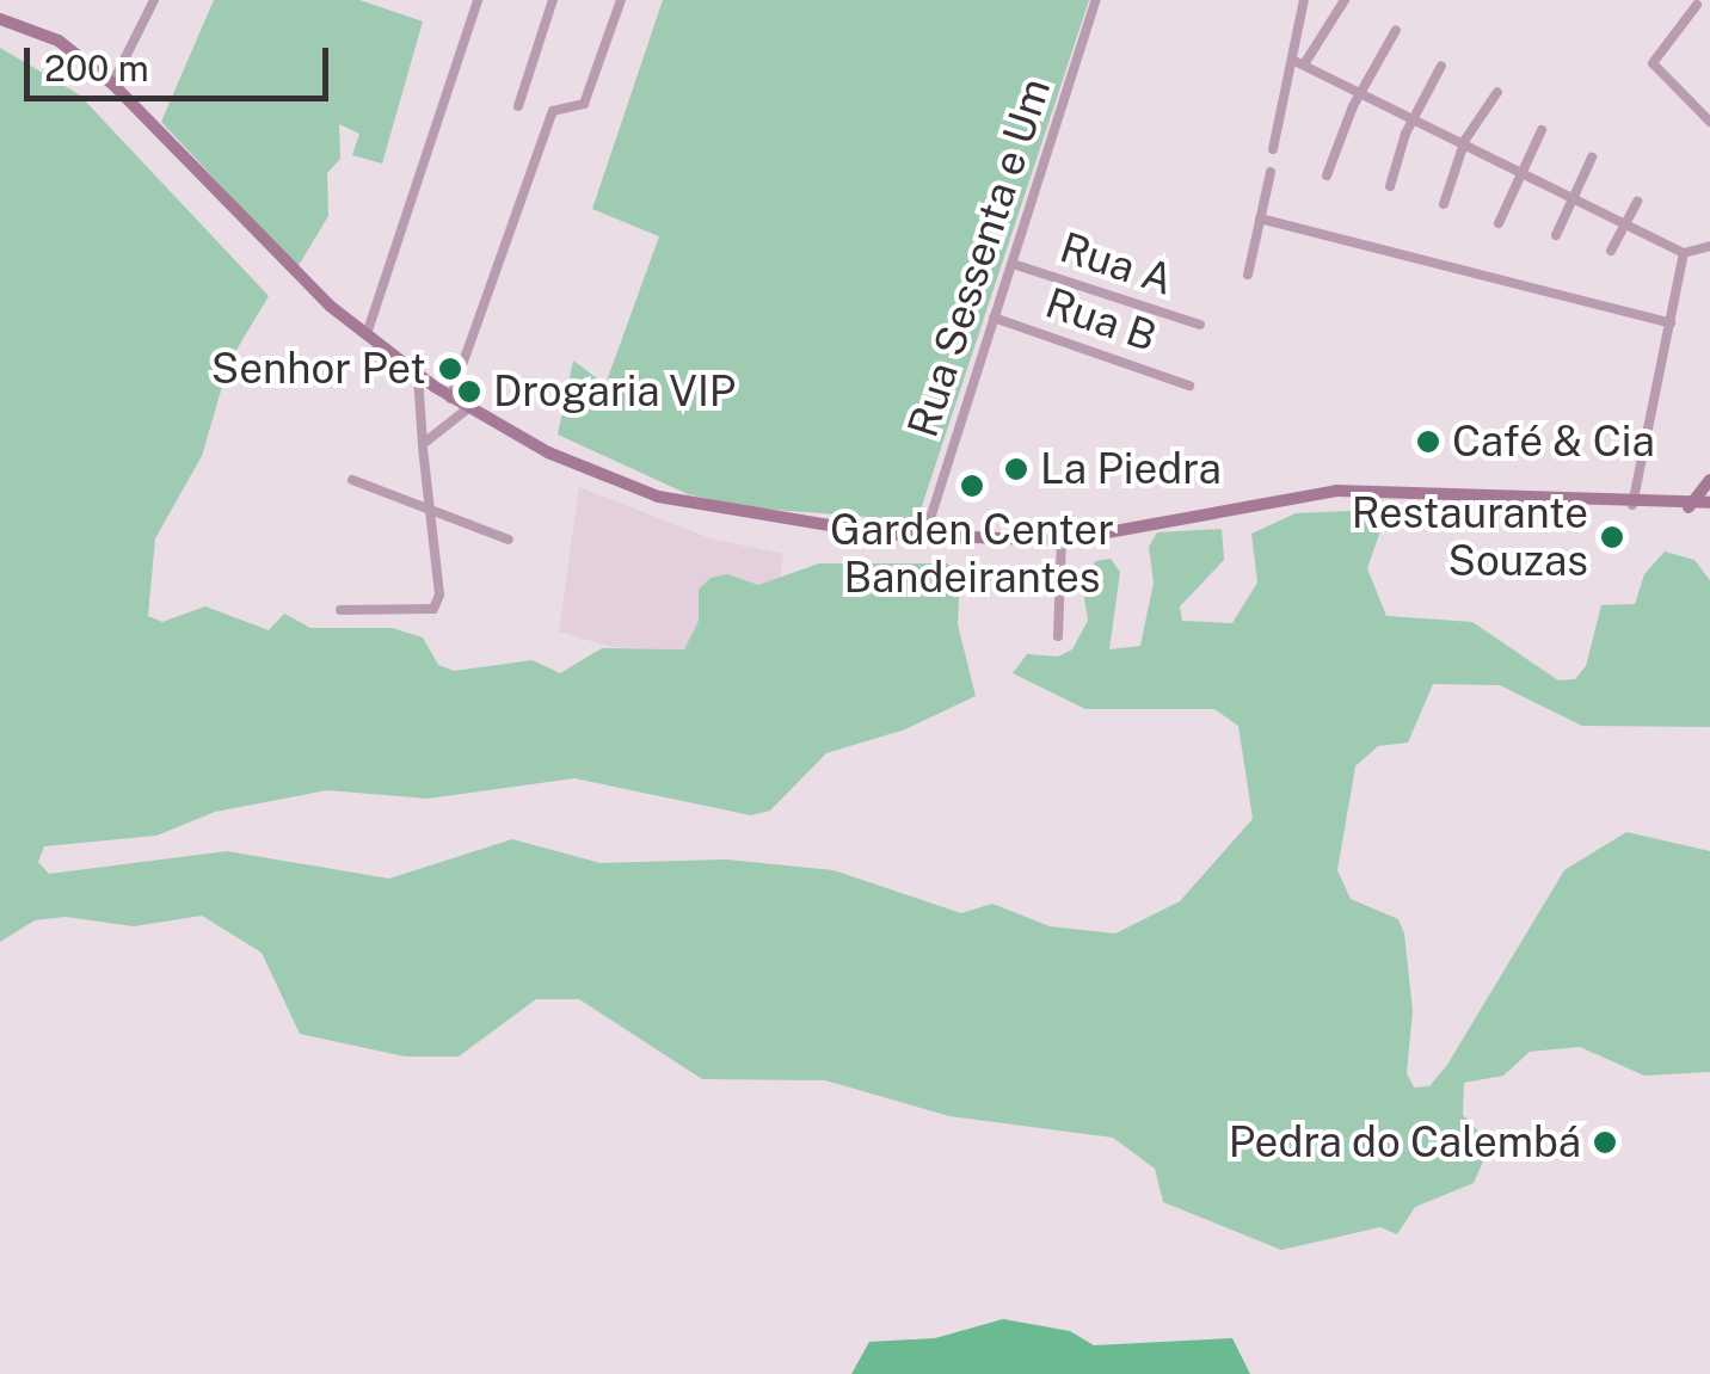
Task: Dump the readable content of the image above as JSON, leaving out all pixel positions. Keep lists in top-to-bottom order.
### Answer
{
  "streets": {
    "street": ["Rua Sessenta e Um", "Rua A", "Rua B"]
  },
  "crossings": [
    ["Rua Sessenta e Um", "Rua A"],
    ["Rua Sessenta e Um", "Rua B"]
  ],
  "places": [
    "Senhor Pet",
    "Drogaria VIP",
    "Café & Cia",
    "La Piedra",
    "Garden Center Bandeirantes",
    "Restaurante Souzas",
    "Pedra do Calembá"
  ],
  "scale_bar": "200 m"
}
